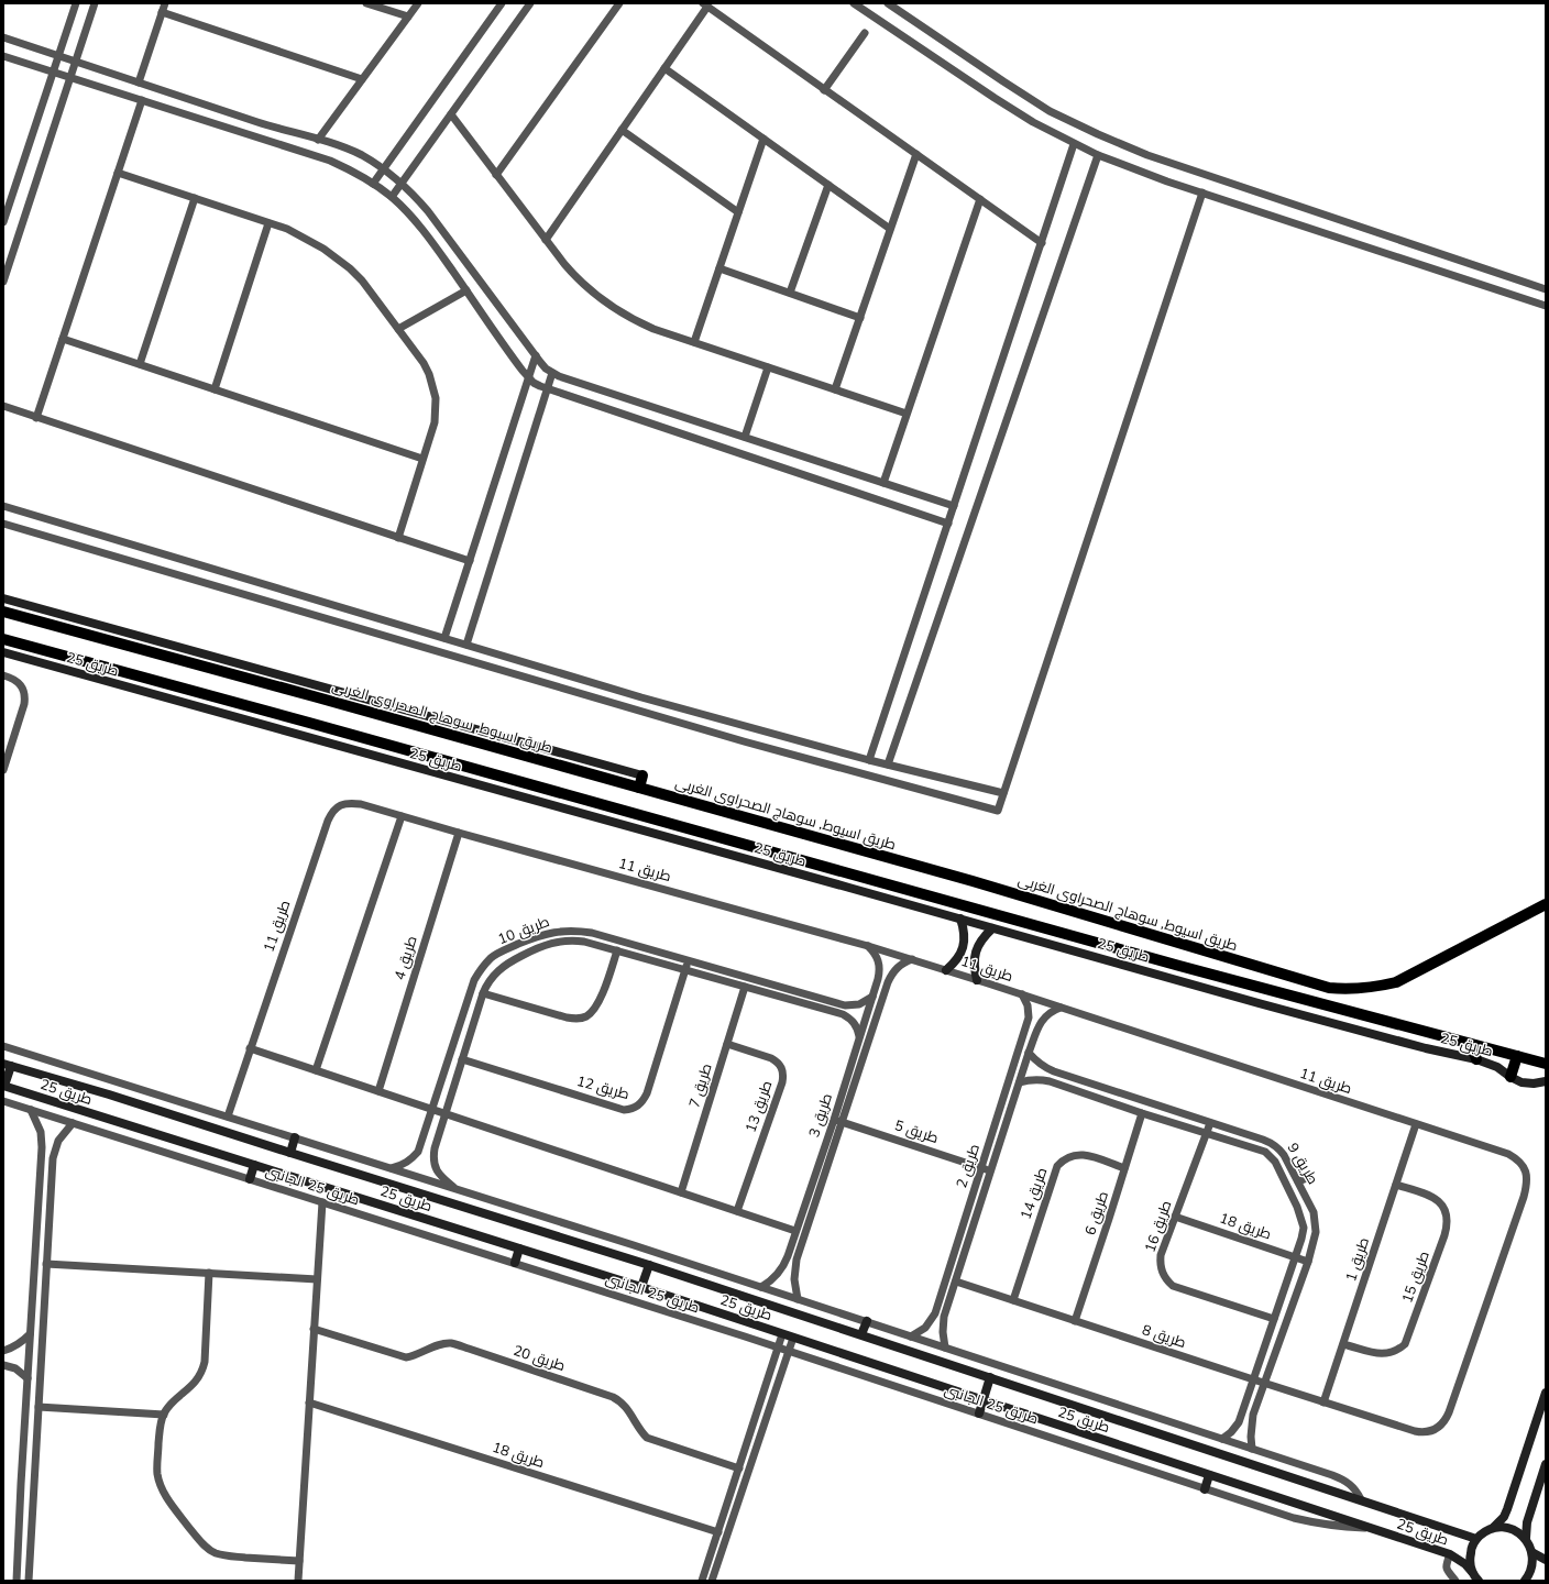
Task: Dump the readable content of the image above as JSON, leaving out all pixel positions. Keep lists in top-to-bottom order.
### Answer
{
  "streets": {
    "main road": ["طريق اسيوط, سوهاج الصحراوى الغربى"],
    "street": [
      "طريق 25",
      "طريق 11",
      "طريق 10",
      "طريق 4",
      "طريق 7",
      "طريق 12",
      "طريق 13",
      "طريق 3",
      "طريق 5",
      "طريق 9",
      "طريق 2",
      "طريق 25 الجانبى",
      "طريق 14",
      "طريق 6",
      "طريق 16",
      "طريق 18",
      "طريق 1",
      "طريق 15",
      "طريق 8",
      "طريق 20"
    ]
  },
  "crossings": [
    ["طريق 25", "طريق 25 الجانبى"],
    ["طريق 11", "طريق 4"],
    ["طريق 11", "طريق 3"],
    ["طريق 11", "طريق 2"],
    ["طريق 11", "طريق 1"],
    ["طريق 11", "طريق 8"],
    ["طريق 10", "طريق 7"],
    ["طريق 10", "طريق 12"],
    ["طريق 10", "طريق 3"],
    ["طريق 7", "طريق 13"],
    ["طريق 3", "طريق 5"],
    ["طريق 5", "طريق 2"],
    ["طريق 9", "طريق 2"],
    ["طريق 9", "طريق 6"],
    ["طريق 9", "طريق 16"],
    ["طريق 9", "طريق 18"],
    ["طريق 9", "طريق 8"],
    ["طريق 2", "طريق 8"],
    ["طريق 14", "طريق 6"],
    ["طريق 14", "طريق 8"],
    ["طريق 6", "طريق 8"],
    ["طريق 16", "طريق 18"],
    ["طريق 1", "طريق 15"],
    ["طريق 1", "طريق 8"]
  ]
}
